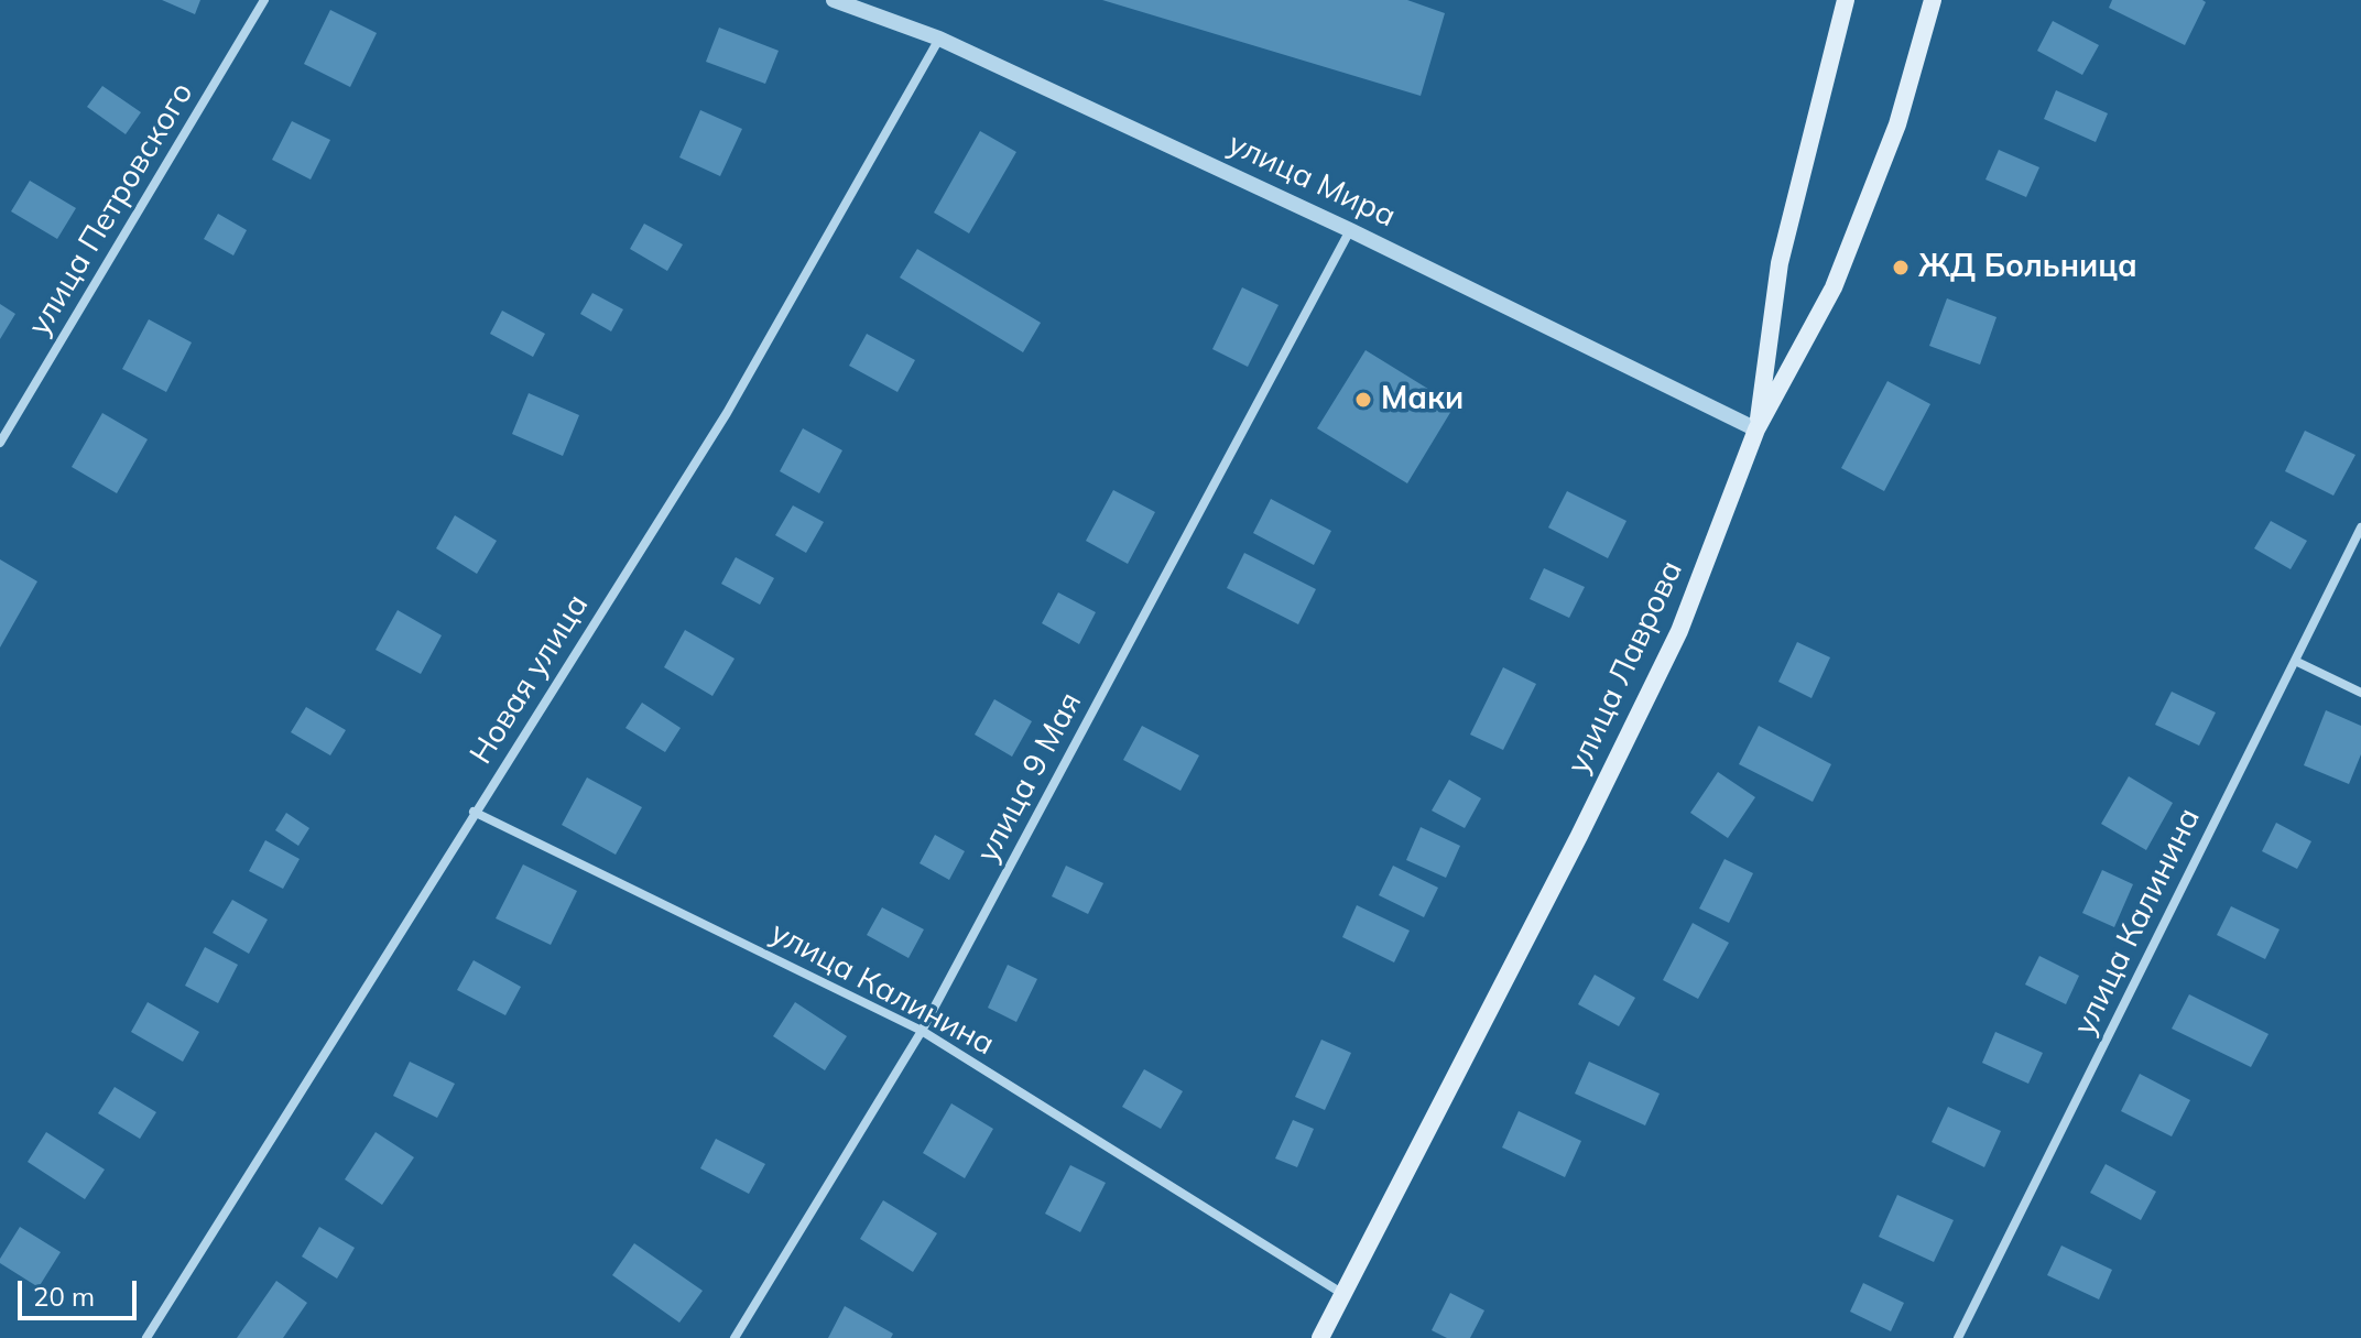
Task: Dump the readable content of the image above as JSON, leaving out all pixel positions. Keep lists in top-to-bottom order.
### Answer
{
  "streets": {
    "main road": ["улица Лаврова"],
    "street": [
      "улица Мира",
      "улица Петровского",
      "Новая улица",
      "улица 9 Мая",
      "улица Калинина"
    ]
  },
  "crossings": [
    ["улица Мира", "улица Лаврова"],
    ["улица Мира", "Новая улица"],
    ["улица Мира", "улица 9 Мая"],
    ["улица Лаврова", "улица Калинина"],
    ["Новая улица", "улица Калинина"],
    ["улица 9 Мая", "улица Калинина"]
  ],
  "places": ["ЖД Больница", "Маки"],
  "scale_bar": "20 m"
}
